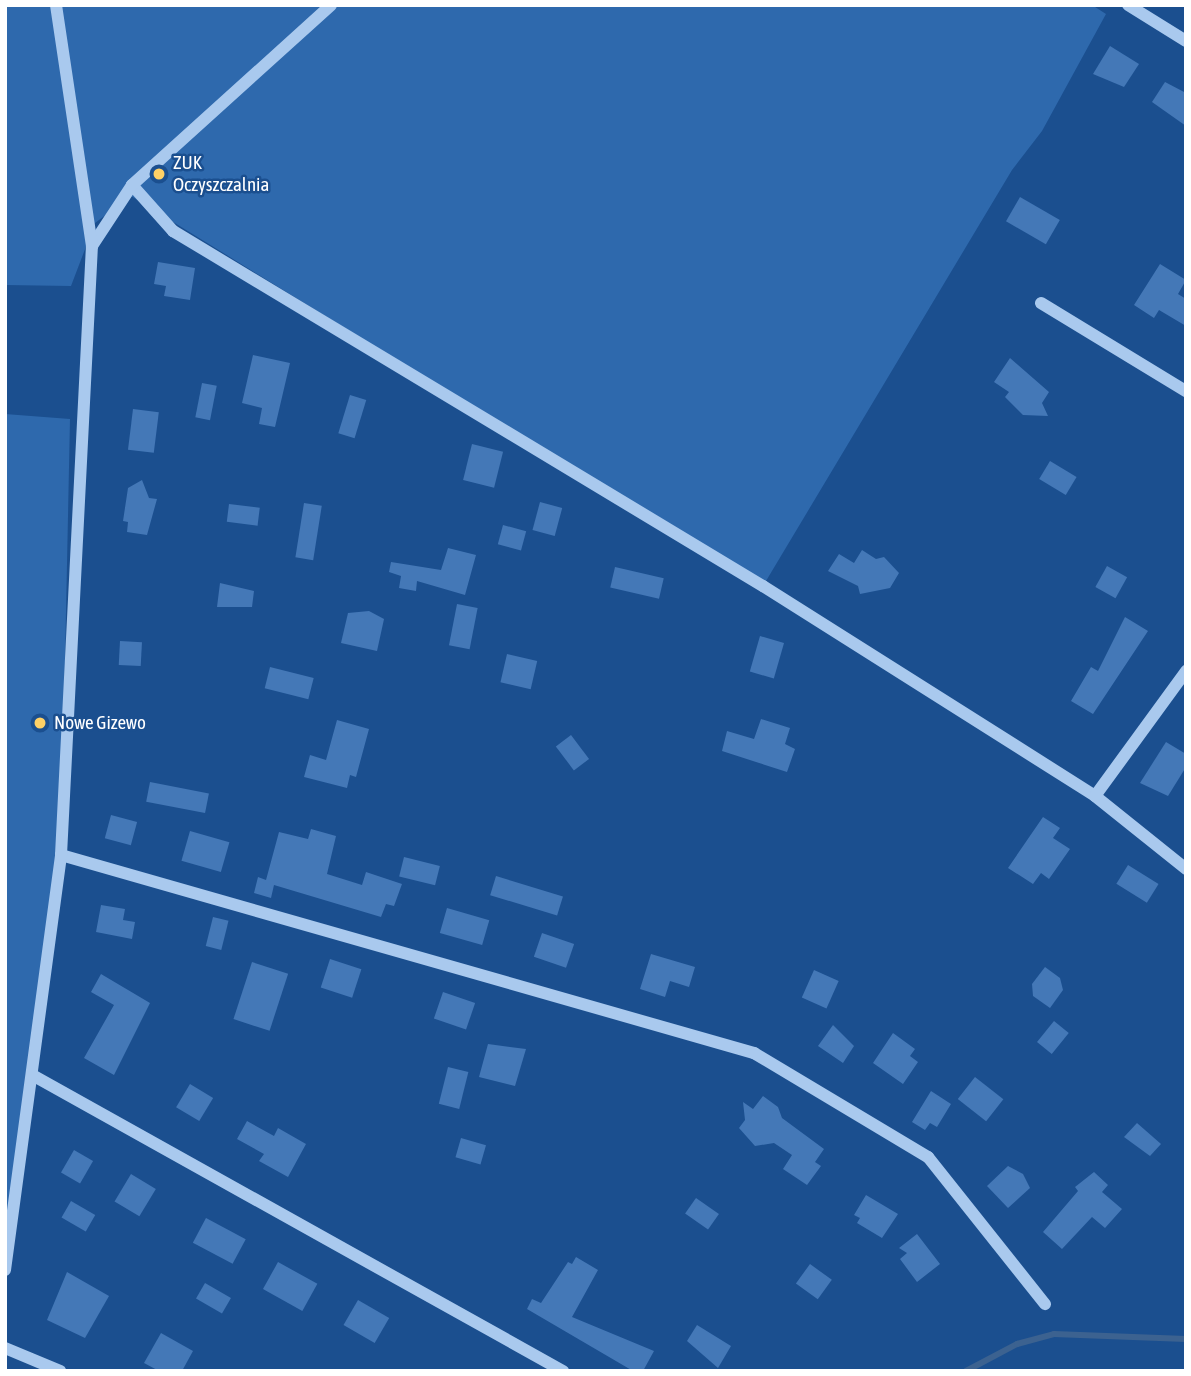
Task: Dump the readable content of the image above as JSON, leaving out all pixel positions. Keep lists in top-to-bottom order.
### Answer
{
  "places": ["ZUK Oczyszczalnia", "Nowe Gizewo"]
}
